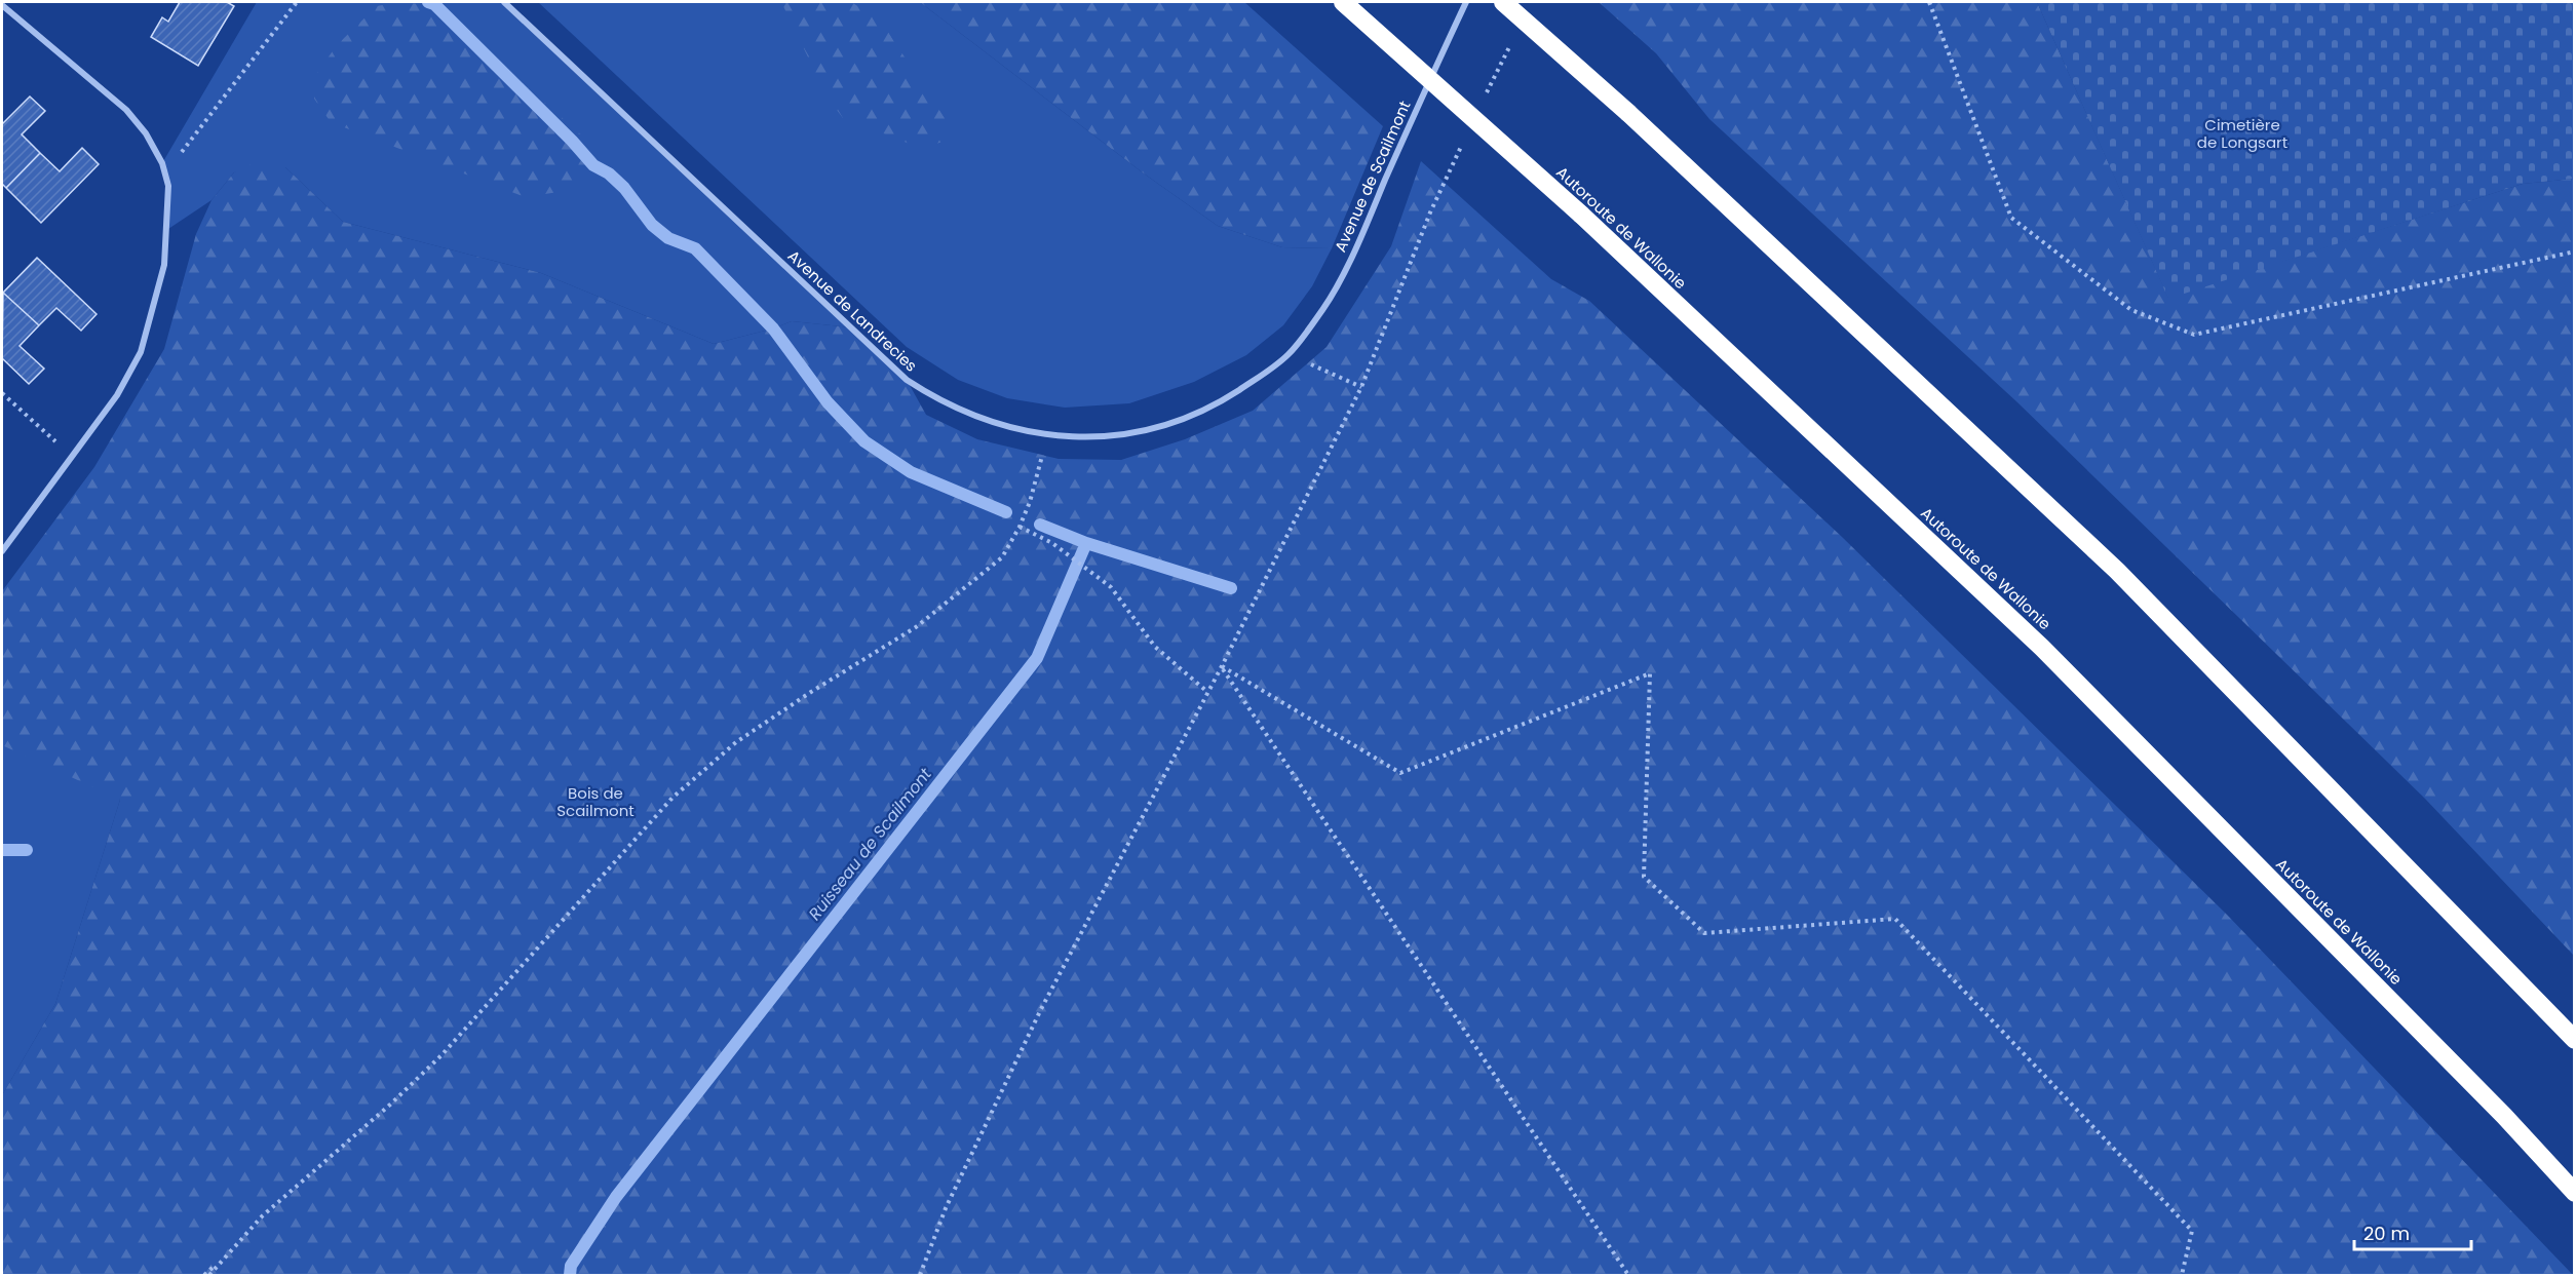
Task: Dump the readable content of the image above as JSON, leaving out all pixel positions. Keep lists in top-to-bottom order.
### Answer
{
  "streets": {
    "highway": ["Autoroute de Wallonie"],
    "street": ["Avenue de Scailmont", "Avenue de Landrecies"]
  },
  "crossings": [
    ["Avenue de Scailmont", "Avenue de Landrecies"]
  ],
  "water": ["Ruisseau de Scailmont"],
  "parks": ["Cimetière de Longsart", "Bois de Scailmont"],
  "scale_bar": "20 m"
}
